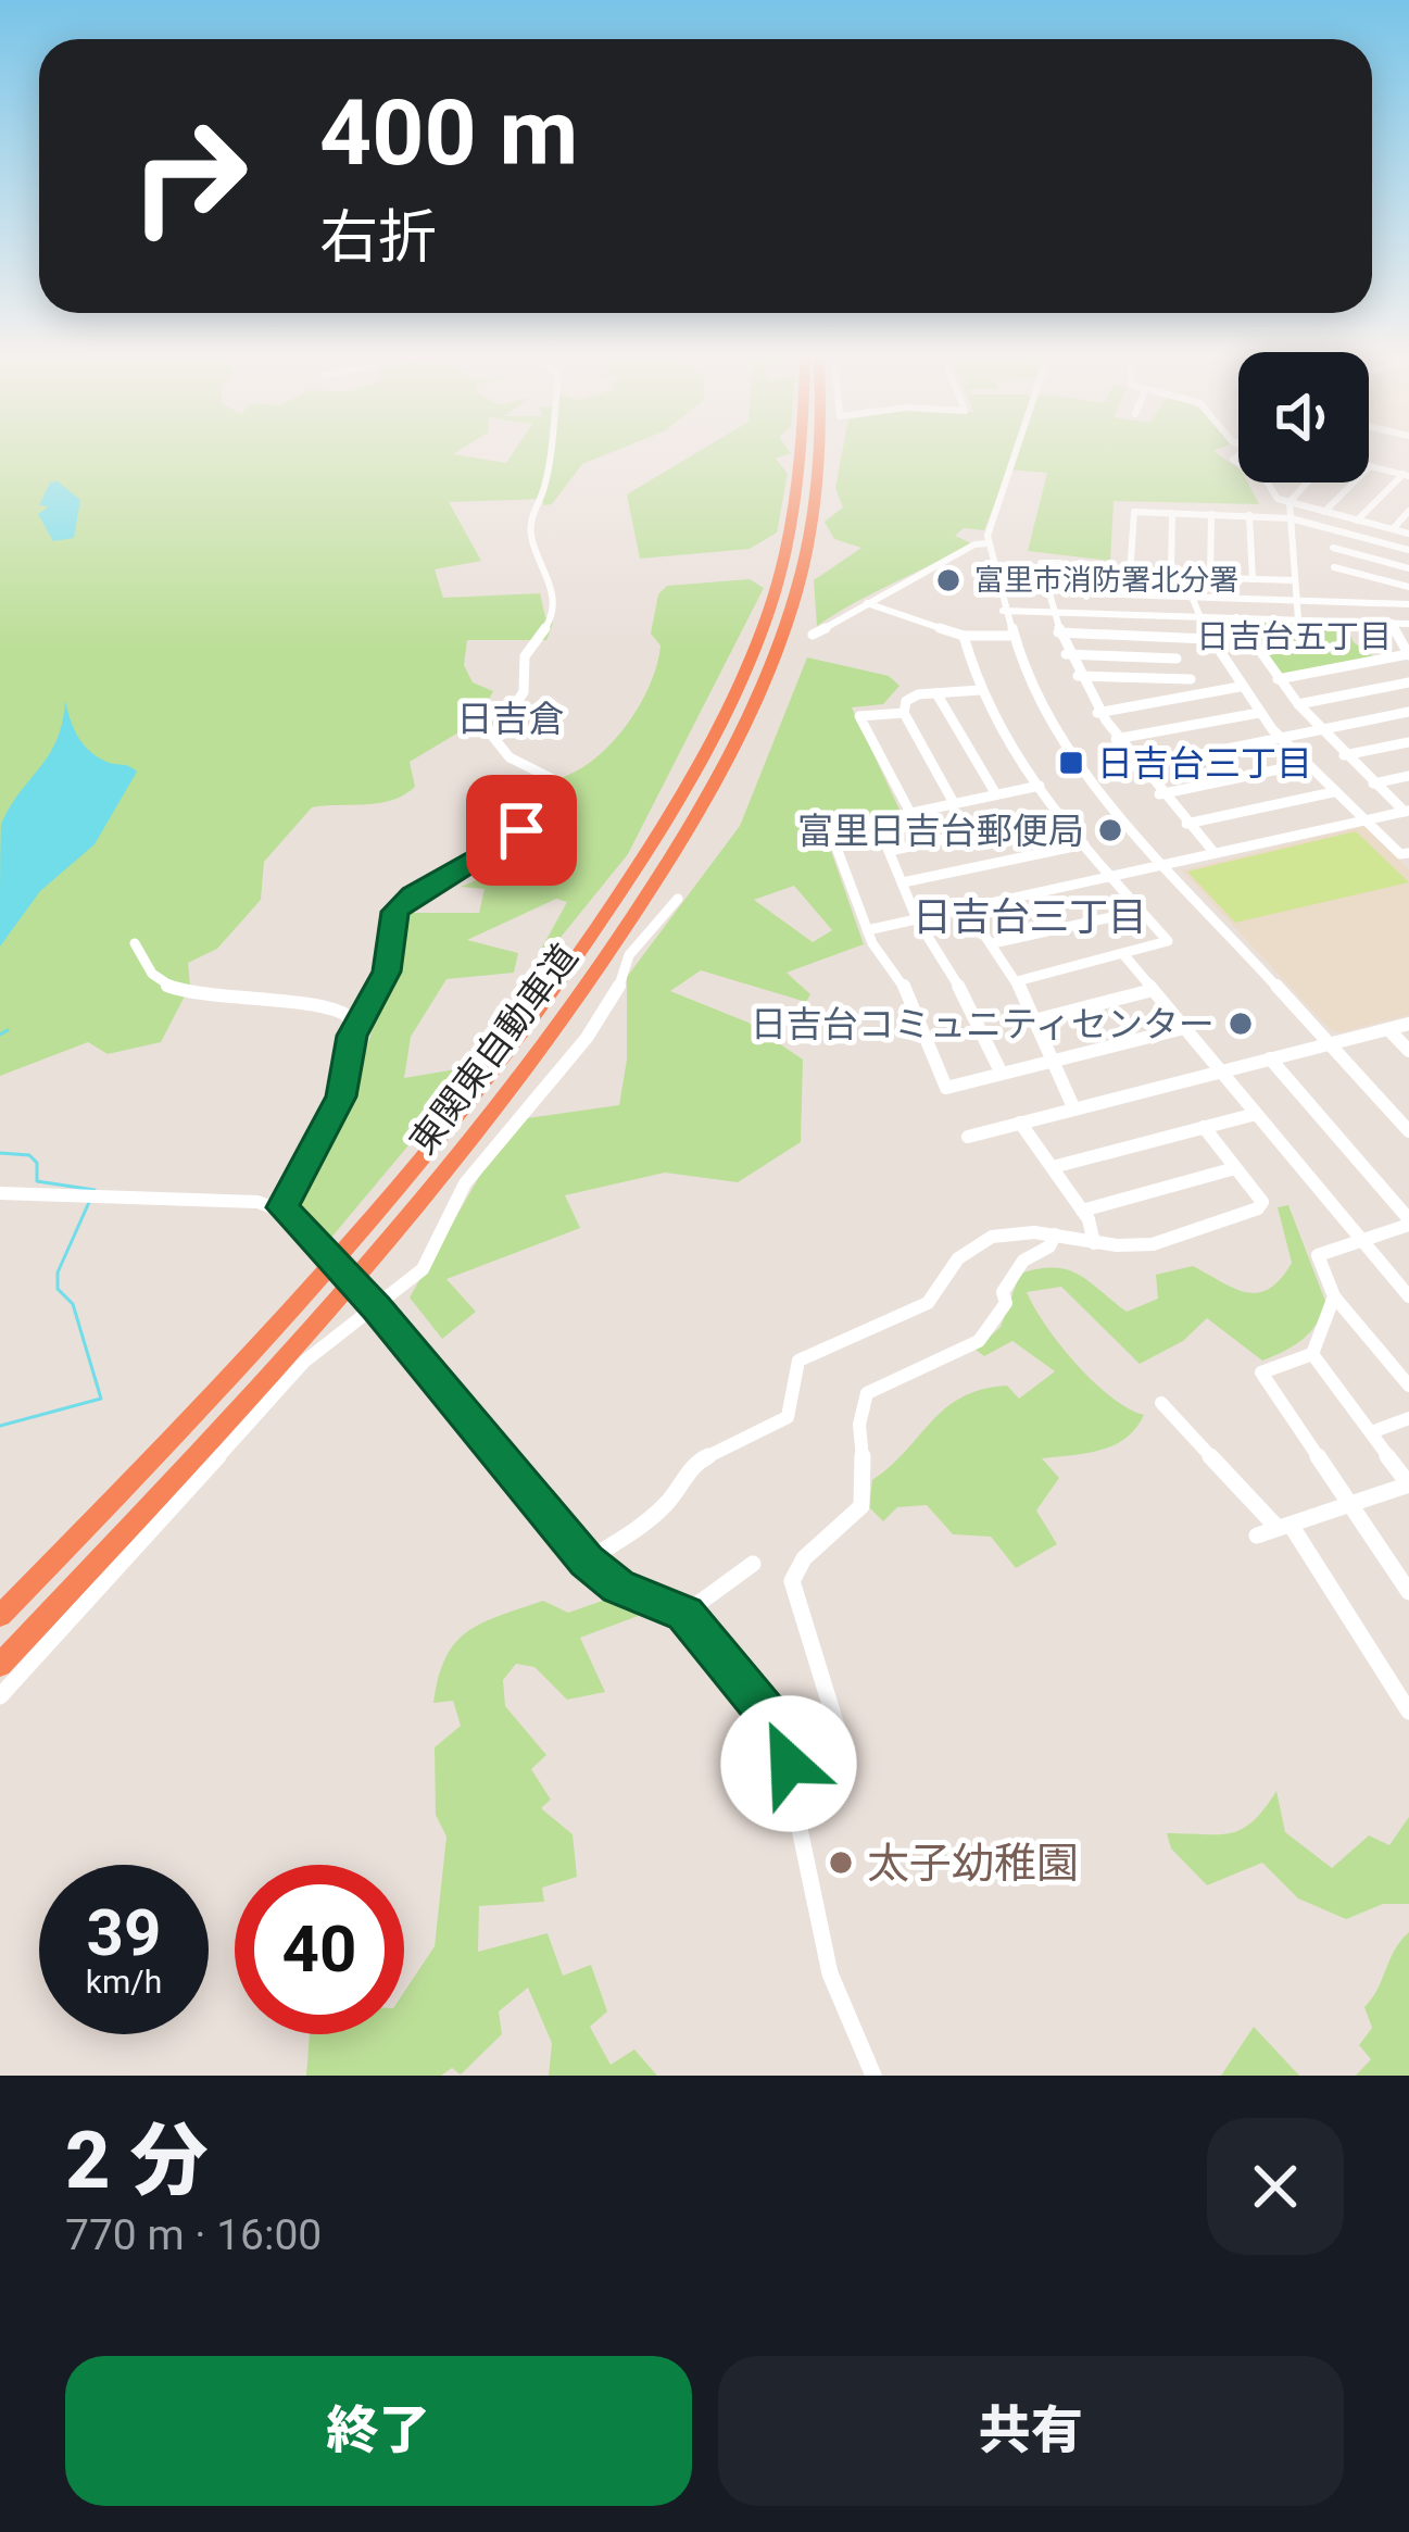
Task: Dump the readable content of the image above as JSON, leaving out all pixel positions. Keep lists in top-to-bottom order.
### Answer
{
  "streets": {
    "highway": ["東関東自動車道"]
  },
  "districts": ["日吉台五丁目", "日吉倉", "日吉台三丁目"],
  "places": {
    "other": [
      "富里市消防署北分署",
      "富里日吉台郵便局",
      "日吉台コミュニティセンター",
      "太子幼稚園"
    ],
    "transit": ["日吉台三丁目"]
  },
  "page": {
    "turn": ["400 m", "右折"],
    "speed": "39 km/h",
    "limit": "40",
    "heading": ["2 分", "770 m · 16:00"],
    "buttons": ["終了", "共有"]
  }
}
